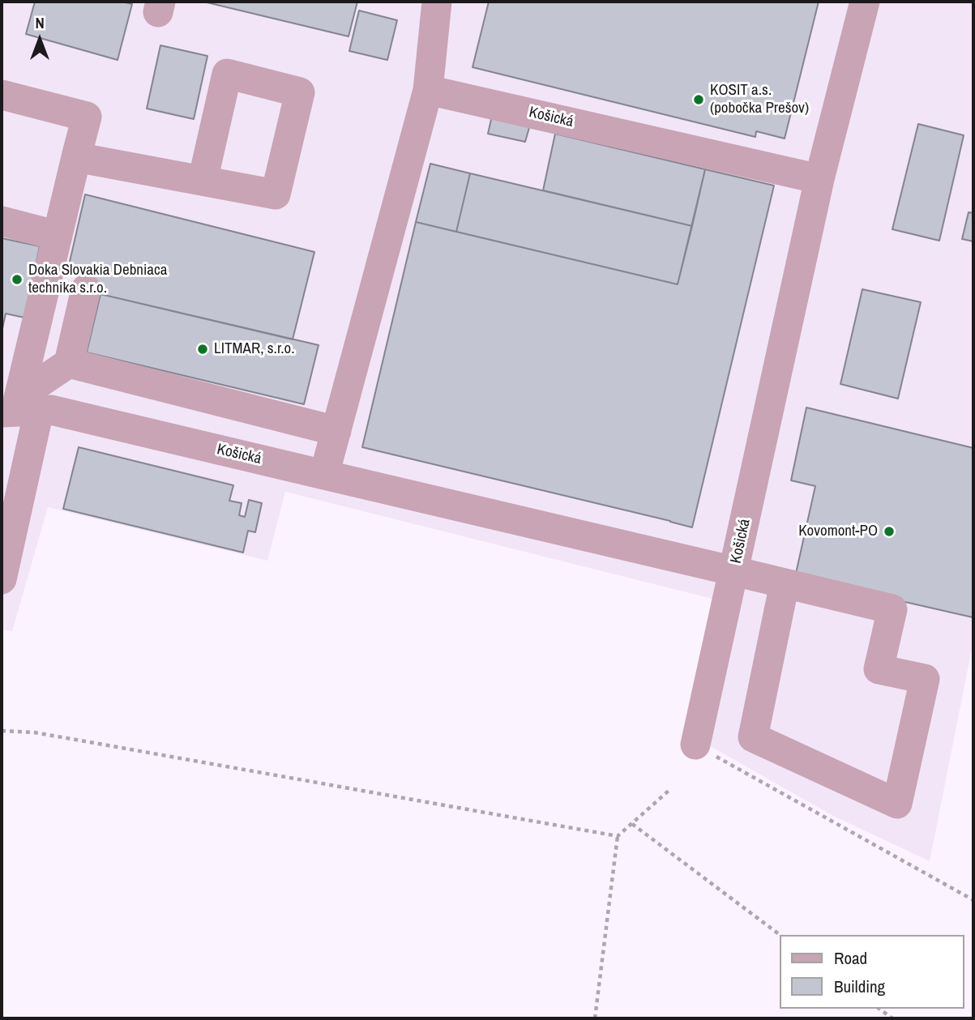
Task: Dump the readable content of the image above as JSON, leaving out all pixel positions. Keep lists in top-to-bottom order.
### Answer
{
  "streets": {
    "lane": ["Košická"]
  },
  "places": [
    "KOSIT a.s. (pobočka Prešov)",
    "Doka Slovakia Debniaca technika s.r.o.",
    "LITMAR, s.r.o.",
    "Kovomont-PO"
  ],
  "legend": ["Road", "Building"],
  "north": "top"
}
